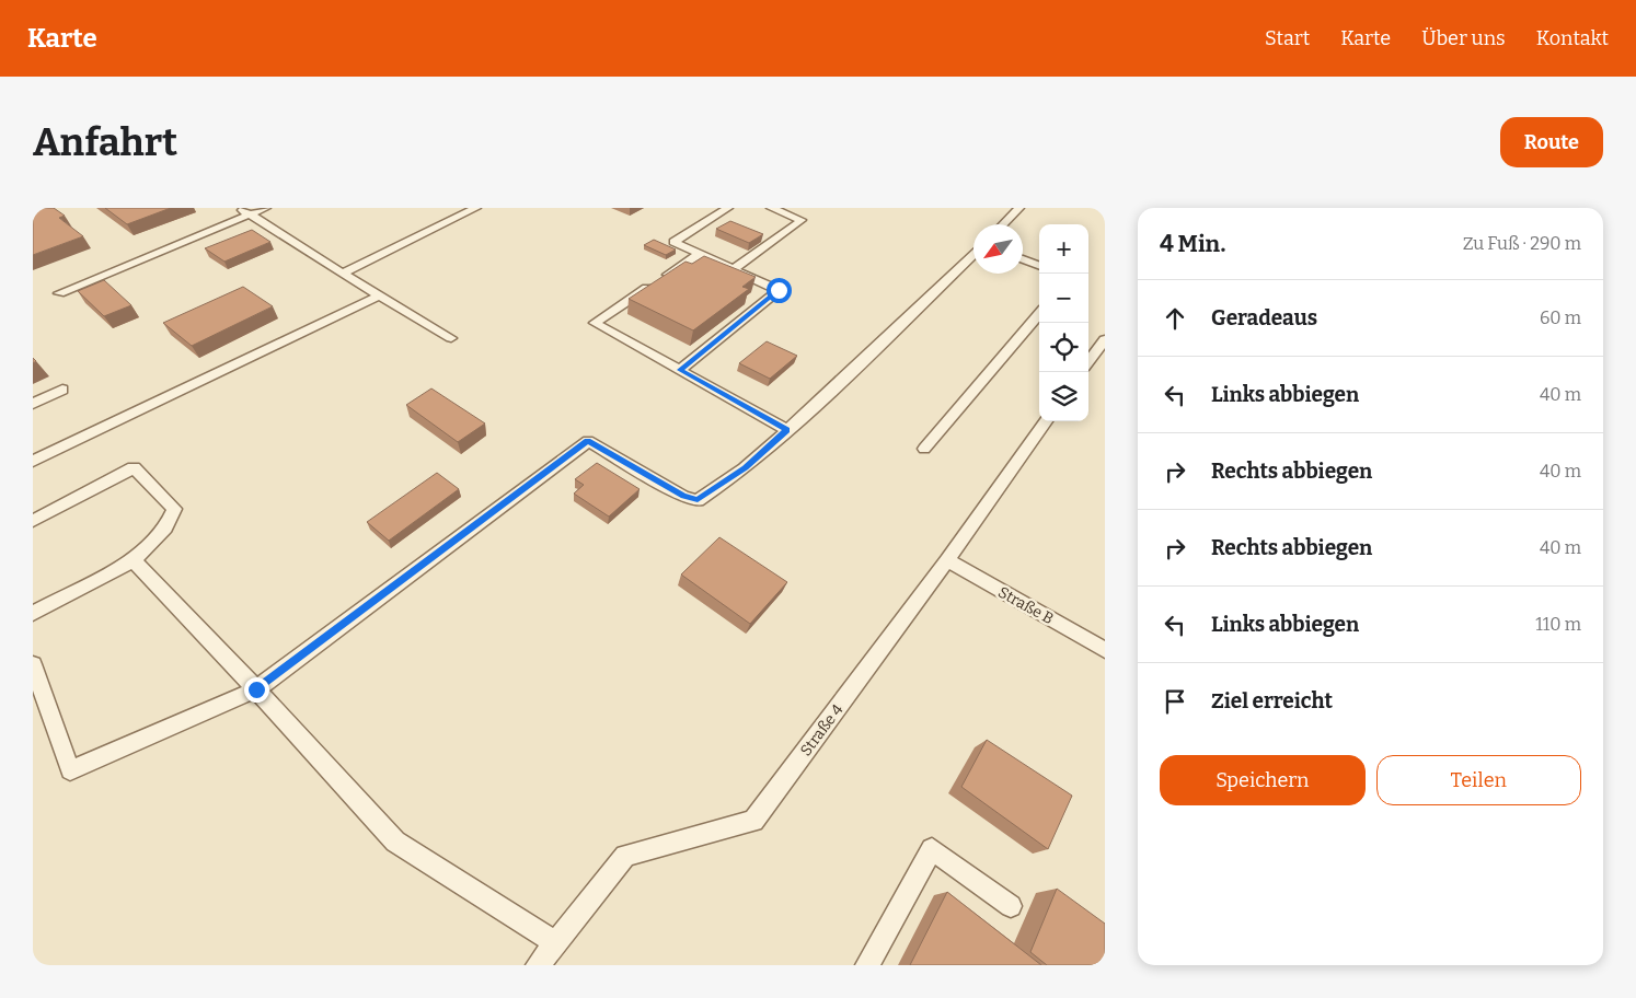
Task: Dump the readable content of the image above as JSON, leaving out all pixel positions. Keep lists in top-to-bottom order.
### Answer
{
  "streets": {
    "lane": ["Straße B", "Straße 4"]
  },
  "crossings": [
    ["Straße B", "Straße 4"]
  ],
  "north": "bottom left",
  "page": {
    "header": "Karte",
    "nav": [
      "Start",
      "Karte",
      "Über uns",
      "Kontakt"
    ],
    "buttons": [
      "Route",
      ["Speichern", "Teilen"]
    ],
    "title": "Anfahrt",
    "heading": ["4 Min.", "Zu Fuß · 290 m"],
    "map_buttons": ["+", "−"],
    "list": [
      ["Geradeaus", "60 m"],
      ["Links abbiegen", "40 m"],
      ["Rechts abbiegen", "40 m"],
      ["Rechts abbiegen", "40 m"],
      ["Links abbiegen", "110 m"],
      "Ziel erreicht"
    ]
  }
}
